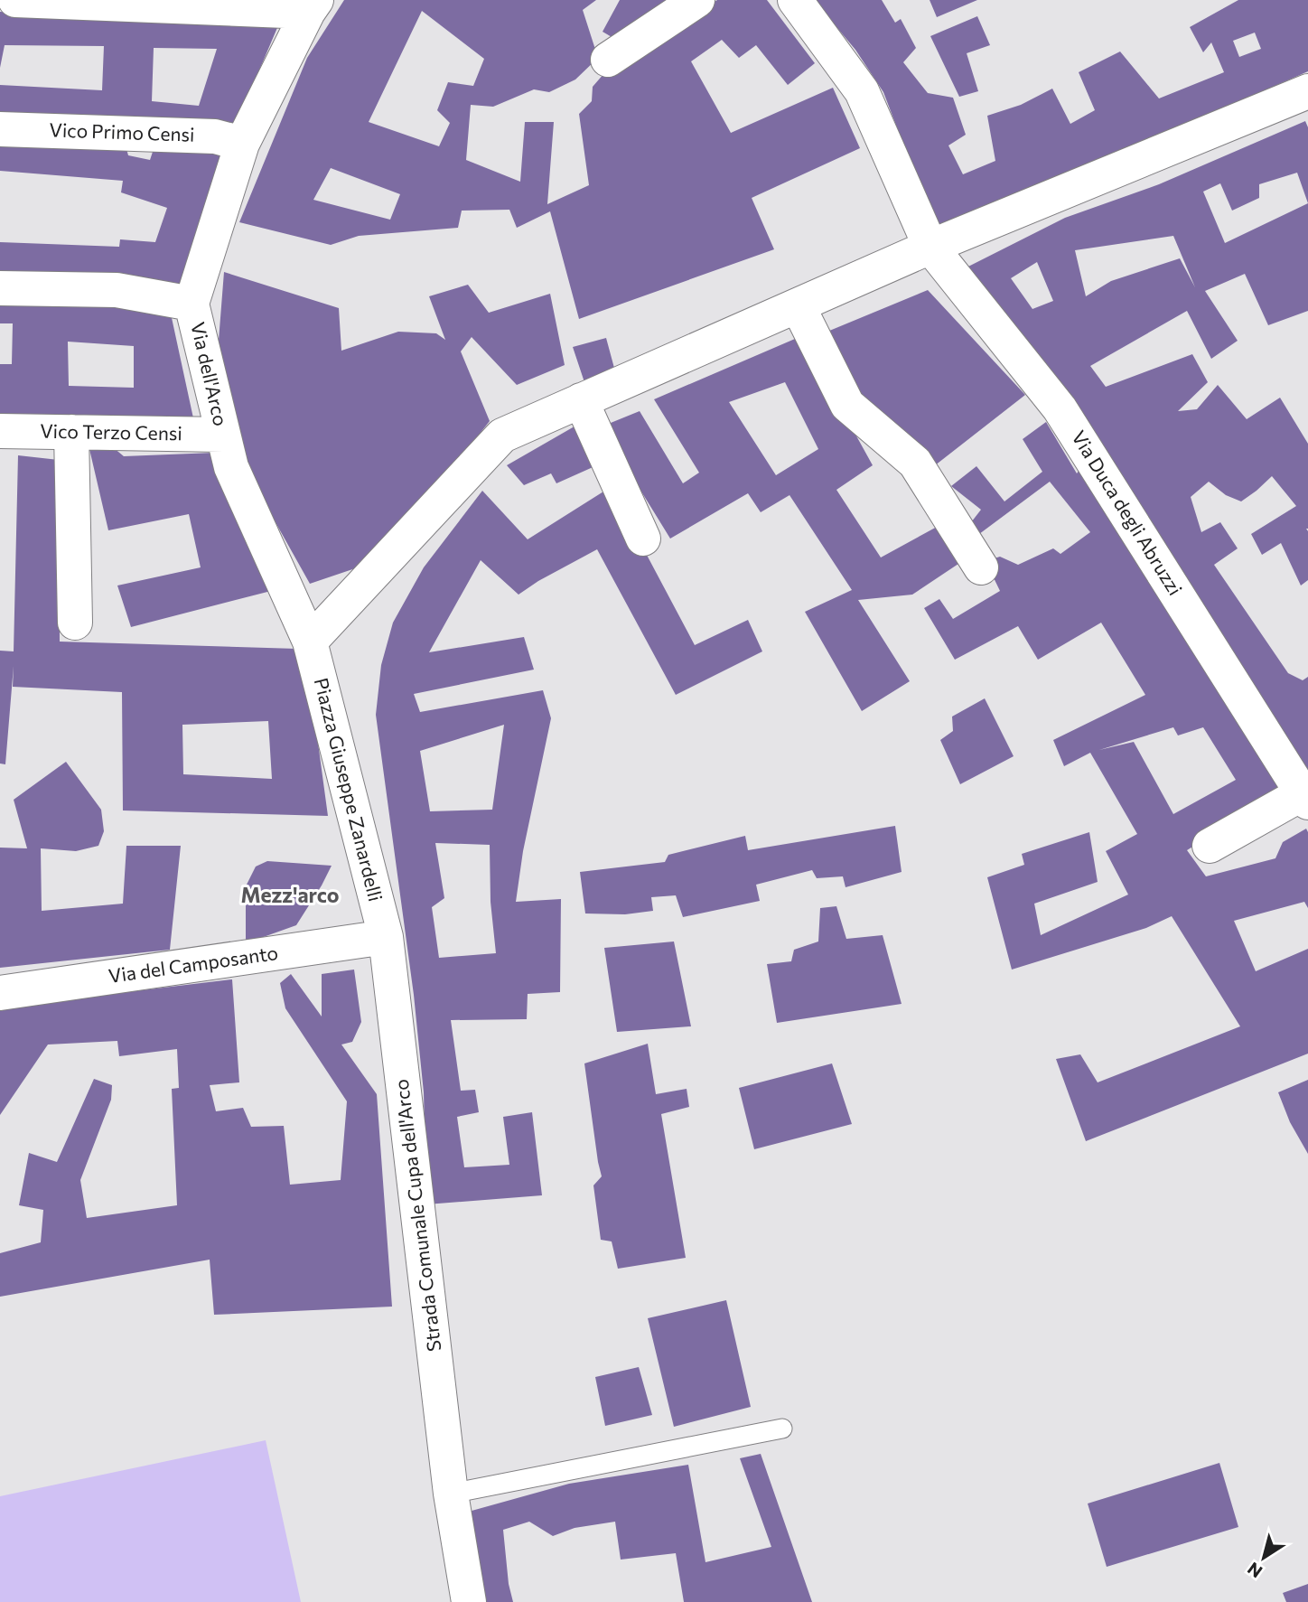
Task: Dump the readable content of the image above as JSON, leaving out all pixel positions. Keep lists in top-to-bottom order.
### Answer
{
  "streets": {
    "street": [
      "Vico Primo Censi",
      "Via dell'Arco",
      "Vico Terzo Censi",
      "Via Duca degli Abruzzi",
      "Piazza Giuseppe Zanardelli",
      "Via del Camposanto",
      "Strada Comunale Cupa dell'Arco"
    ]
  },
  "crossings": [
    ["Vico Primo Censi", "Via dell'Arco"],
    ["Via dell'Arco", "Vico Terzo Censi"],
    ["Via dell'Arco", "Piazza Giuseppe Zanardelli"],
    ["Piazza Giuseppe Zanardelli", "Via del Camposanto"],
    ["Piazza Giuseppe Zanardelli", "Strada Comunale Cupa dell'Arco"],
    ["Via del Camposanto", "Strada Comunale Cupa dell'Arco"]
  ],
  "districts": ["Mezz'arco"],
  "north": "bottom left"
}
